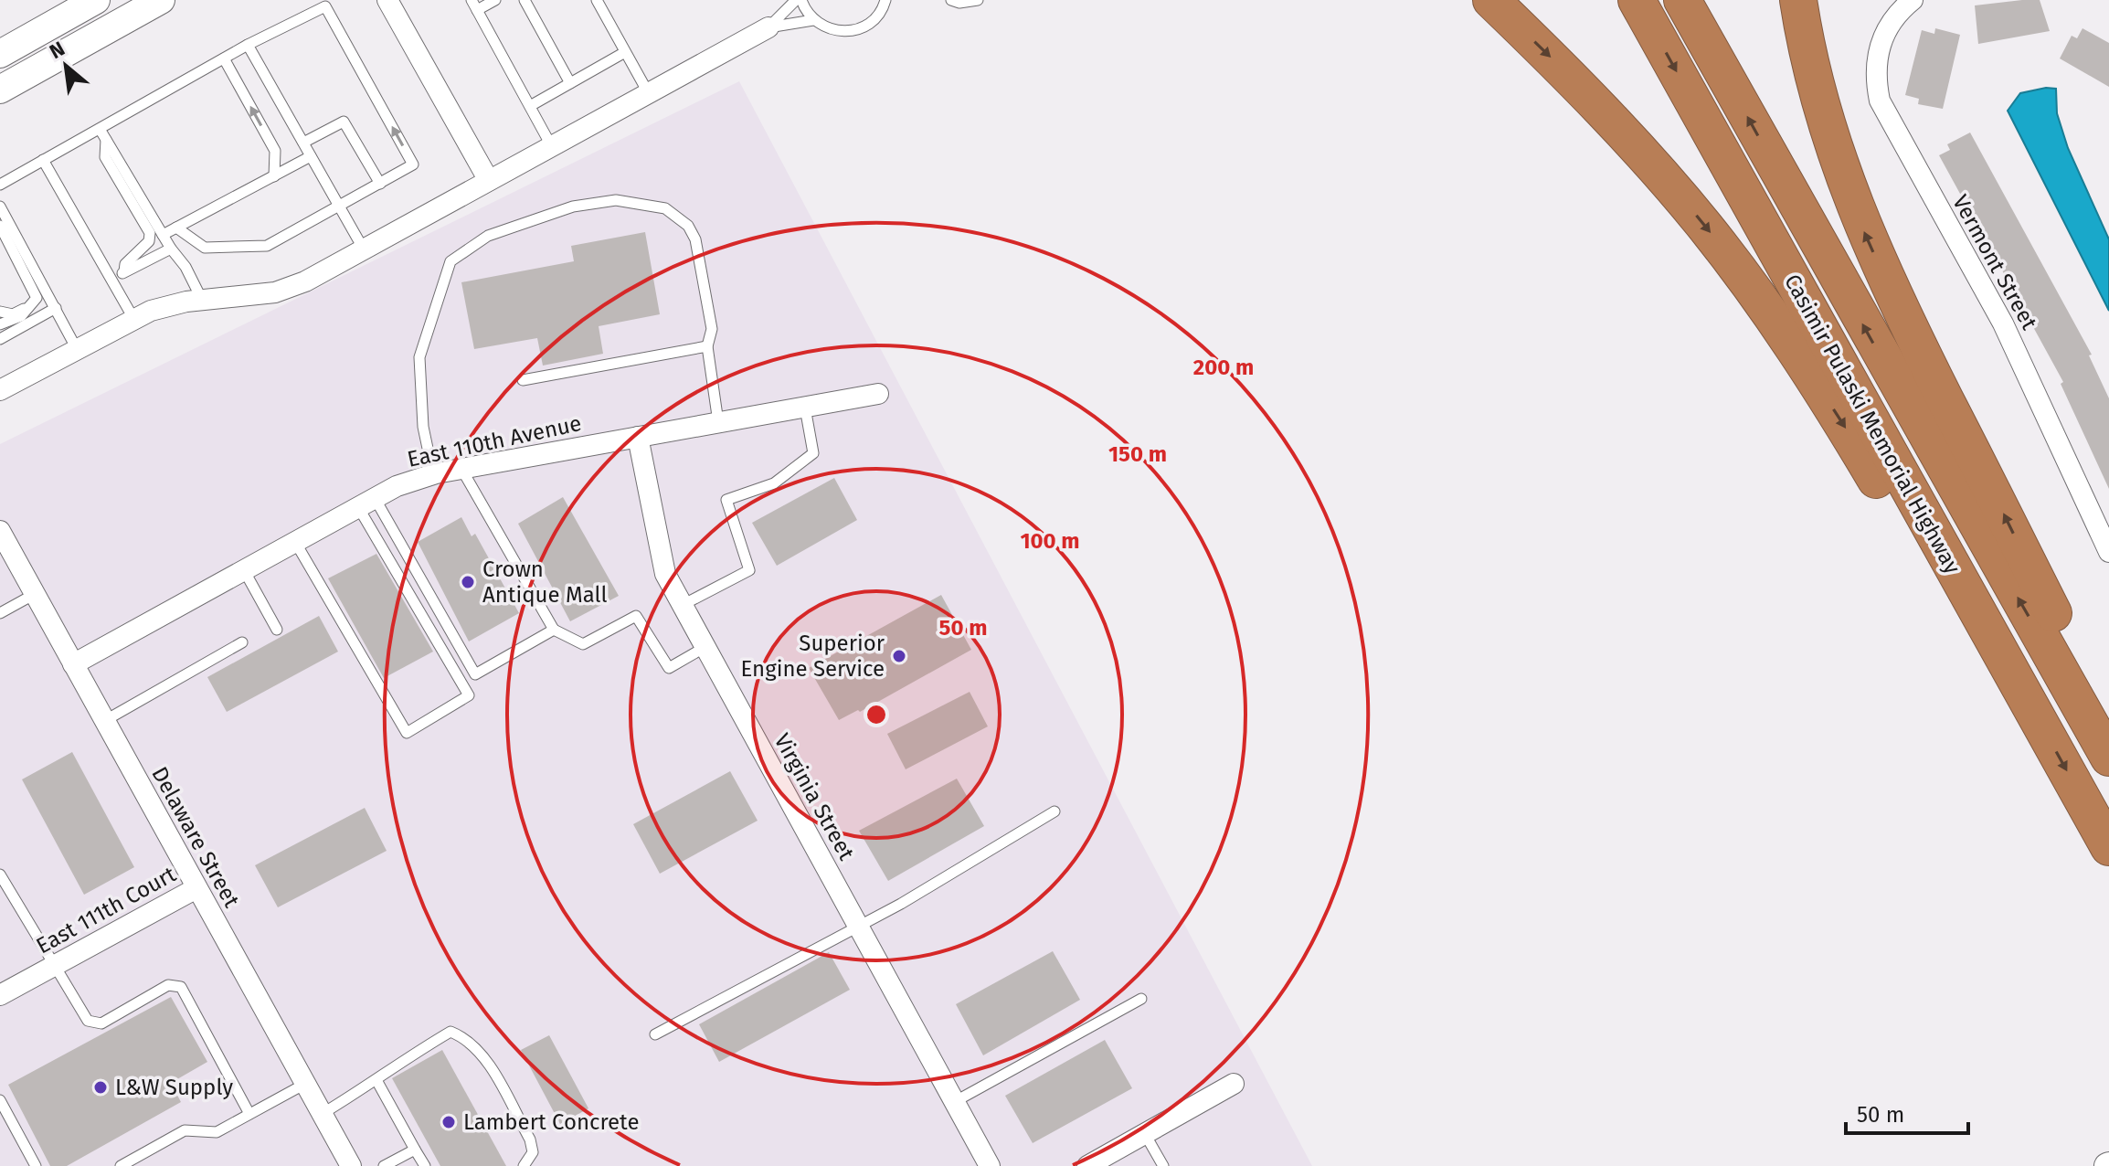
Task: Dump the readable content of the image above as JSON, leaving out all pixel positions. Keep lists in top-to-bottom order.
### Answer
{
  "streets": {
    "highway": ["Casimir Pulaski Memorial Highway"],
    "street": [
      "Vermont Street",
      "East 110th Avenue",
      "Virginia Street",
      "Delaware Street",
      "East 111th Court"
    ]
  },
  "crossings": [
    ["East 110th Avenue", "Virginia Street"],
    ["East 110th Avenue", "Delaware Street"],
    ["Delaware Street", "East 111th Court"]
  ],
  "places": [
    "Crown Antique Mall",
    "Superior Engine Service",
    "L&W Supply",
    "Lambert Concrete"
  ],
  "scale_bar": "50 m",
  "north": "top left",
  "rings": [
    "200 m",
    "150 m",
    "100 m",
    "50 m"
  ]
}
